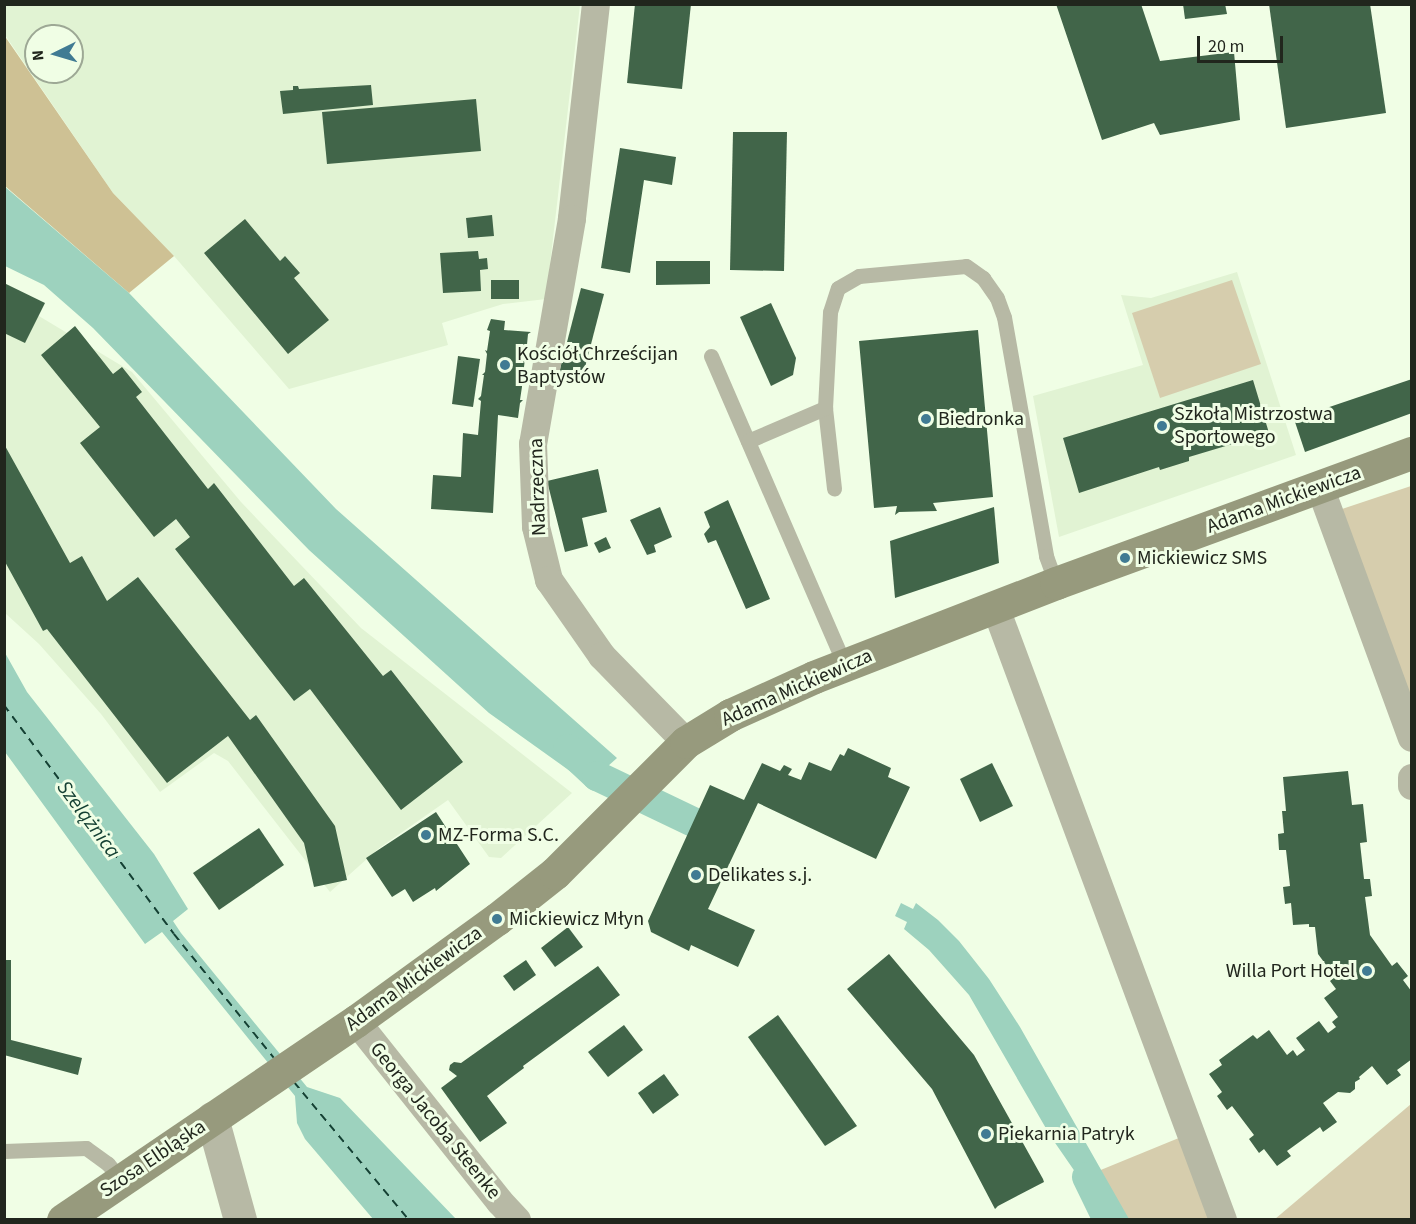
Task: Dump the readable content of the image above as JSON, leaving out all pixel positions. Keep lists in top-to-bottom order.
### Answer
{
  "streets": {
    "main road": ["Adama Mickiewicza", "Szosa Elbląska"],
    "street": ["Nadrzeczna", "Georga Jacoba Steenke"]
  },
  "crossings": [
    ["Nadrzeczna", "Adama Mickiewicza"],
    ["Adama Mickiewicza", "Georga Jacoba Steenke"],
    ["Adama Mickiewicza", "Szosa Elbląska"]
  ],
  "water": ["Szelążnica"],
  "places": [
    "Kościół Chrześcijan Baptystów",
    "Biedronka",
    "Szkoła Mistrzostwa Sportowego",
    "Mickiewicz SMS",
    "MZ-Forma S.C.",
    "Delikates s.j.",
    "Mickiewicz Młyn",
    "Willa Port Hotel",
    "Piekarnia Patryk"
  ],
  "scale_bar": "20 m",
  "north": "left"
}
